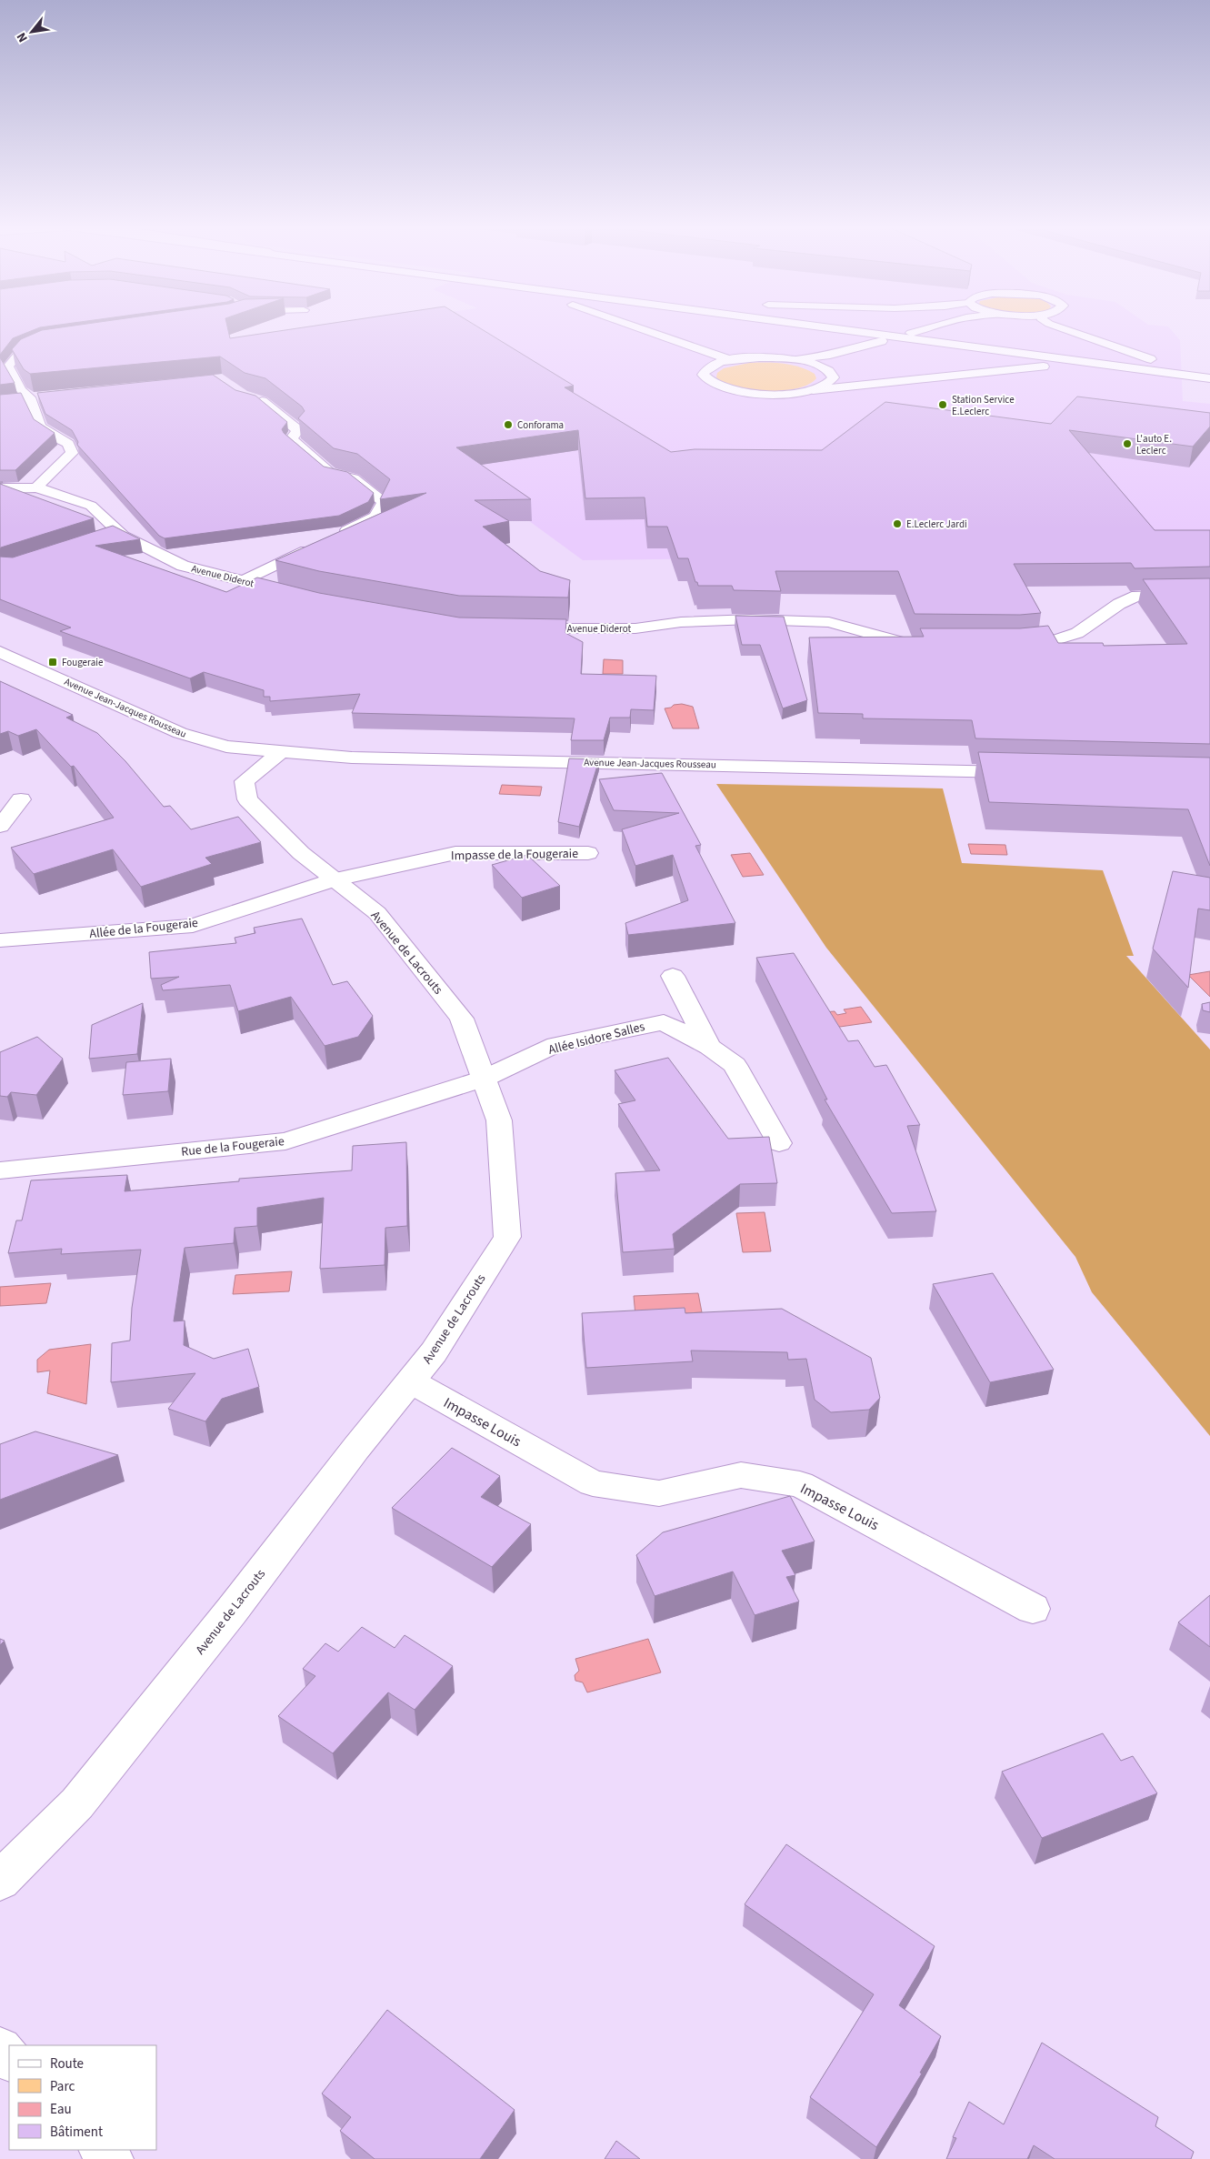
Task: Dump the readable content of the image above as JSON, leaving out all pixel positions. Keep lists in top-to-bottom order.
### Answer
{
  "streets": {
    "street": [
      "Avenue Diderot",
      "Avenue Jean-Jacques Rousseau",
      "Impasse de la Fougeraie",
      "Allée de la Fougeraie",
      "Avenue de Lacrouts",
      "Allée Isidore Salles",
      "Rue de la Fougeraie",
      "Impasse Louis"
    ]
  },
  "crossings": [
    ["Avenue Jean-Jacques Rousseau", "Avenue de Lacrouts"],
    ["Impasse de la Fougeraie", "Allée de la Fougeraie"],
    ["Impasse de la Fougeraie", "Avenue de Lacrouts"],
    ["Allée de la Fougeraie", "Avenue de Lacrouts"],
    ["Avenue de Lacrouts", "Allée Isidore Salles"],
    ["Avenue de Lacrouts", "Rue de la Fougeraie"],
    ["Avenue de Lacrouts", "Impasse Louis"],
    ["Allée Isidore Salles", "Rue de la Fougeraie"]
  ],
  "places": {
    "other": [
      "Station Service E.Leclerc",
      "Conforama",
      "L'auto E. Leclerc",
      "E.Leclerc Jardi"
    ],
    "transit": ["Fougeraie"]
  },
  "legend": [
    "Route",
    "Parc",
    "Eau",
    "Bâtiment"
  ],
  "north": "bottom left"
}
